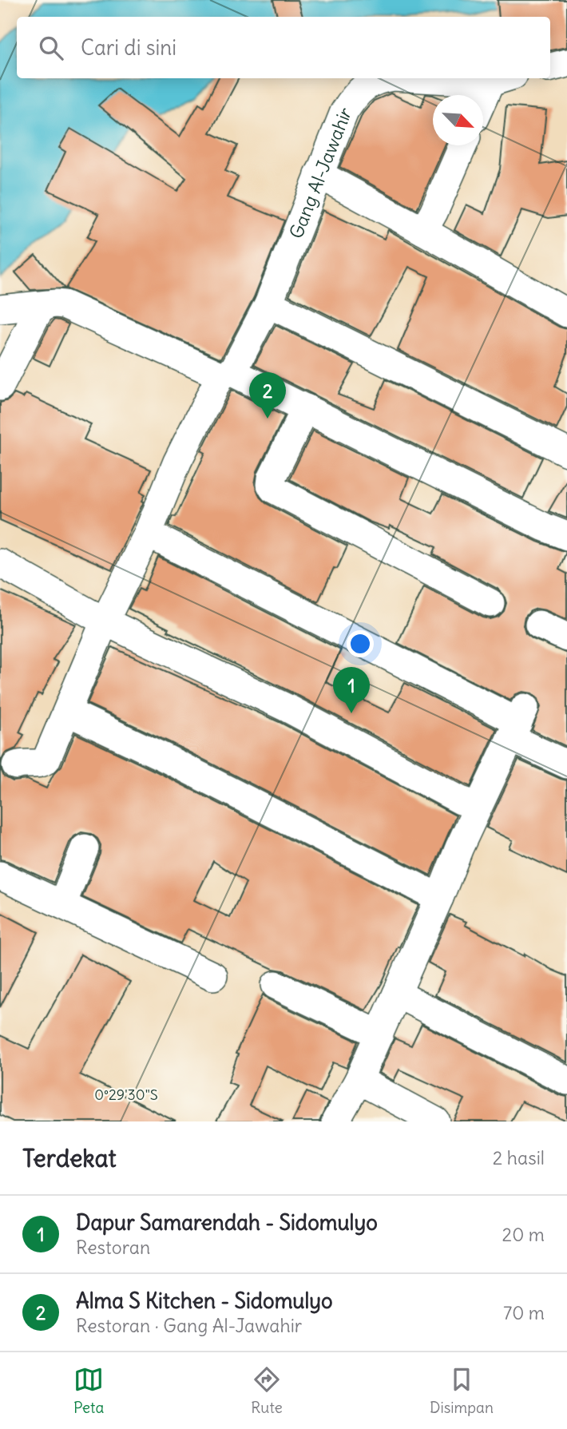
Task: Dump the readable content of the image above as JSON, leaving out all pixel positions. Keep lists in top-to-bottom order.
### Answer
{
  "streets": {
    "street": ["Gang Al-Jawahir"]
  },
  "north": "bottom right",
  "page": {
    "search": "Cari di sini",
    "pins": ["2", "1"],
    "heading": ["Terdekat", "2 hasil"],
    "list": [
      {
        "mark": "1",
        "name": "Dapur Samarendah - Sidomulyo",
        "note": "Restoran",
        "value": "20 m"
      },
      {
        "mark": "2",
        "name": "Alma S Kitchen - Sidomulyo",
        "note": "Restoran · Gang Al-Jawahir",
        "value": "70 m"
      }
    ],
    "nav": ["Peta", "Rute", "Disimpan"]
  },
  "coordinates": ["0°29'30\"S"]
}
